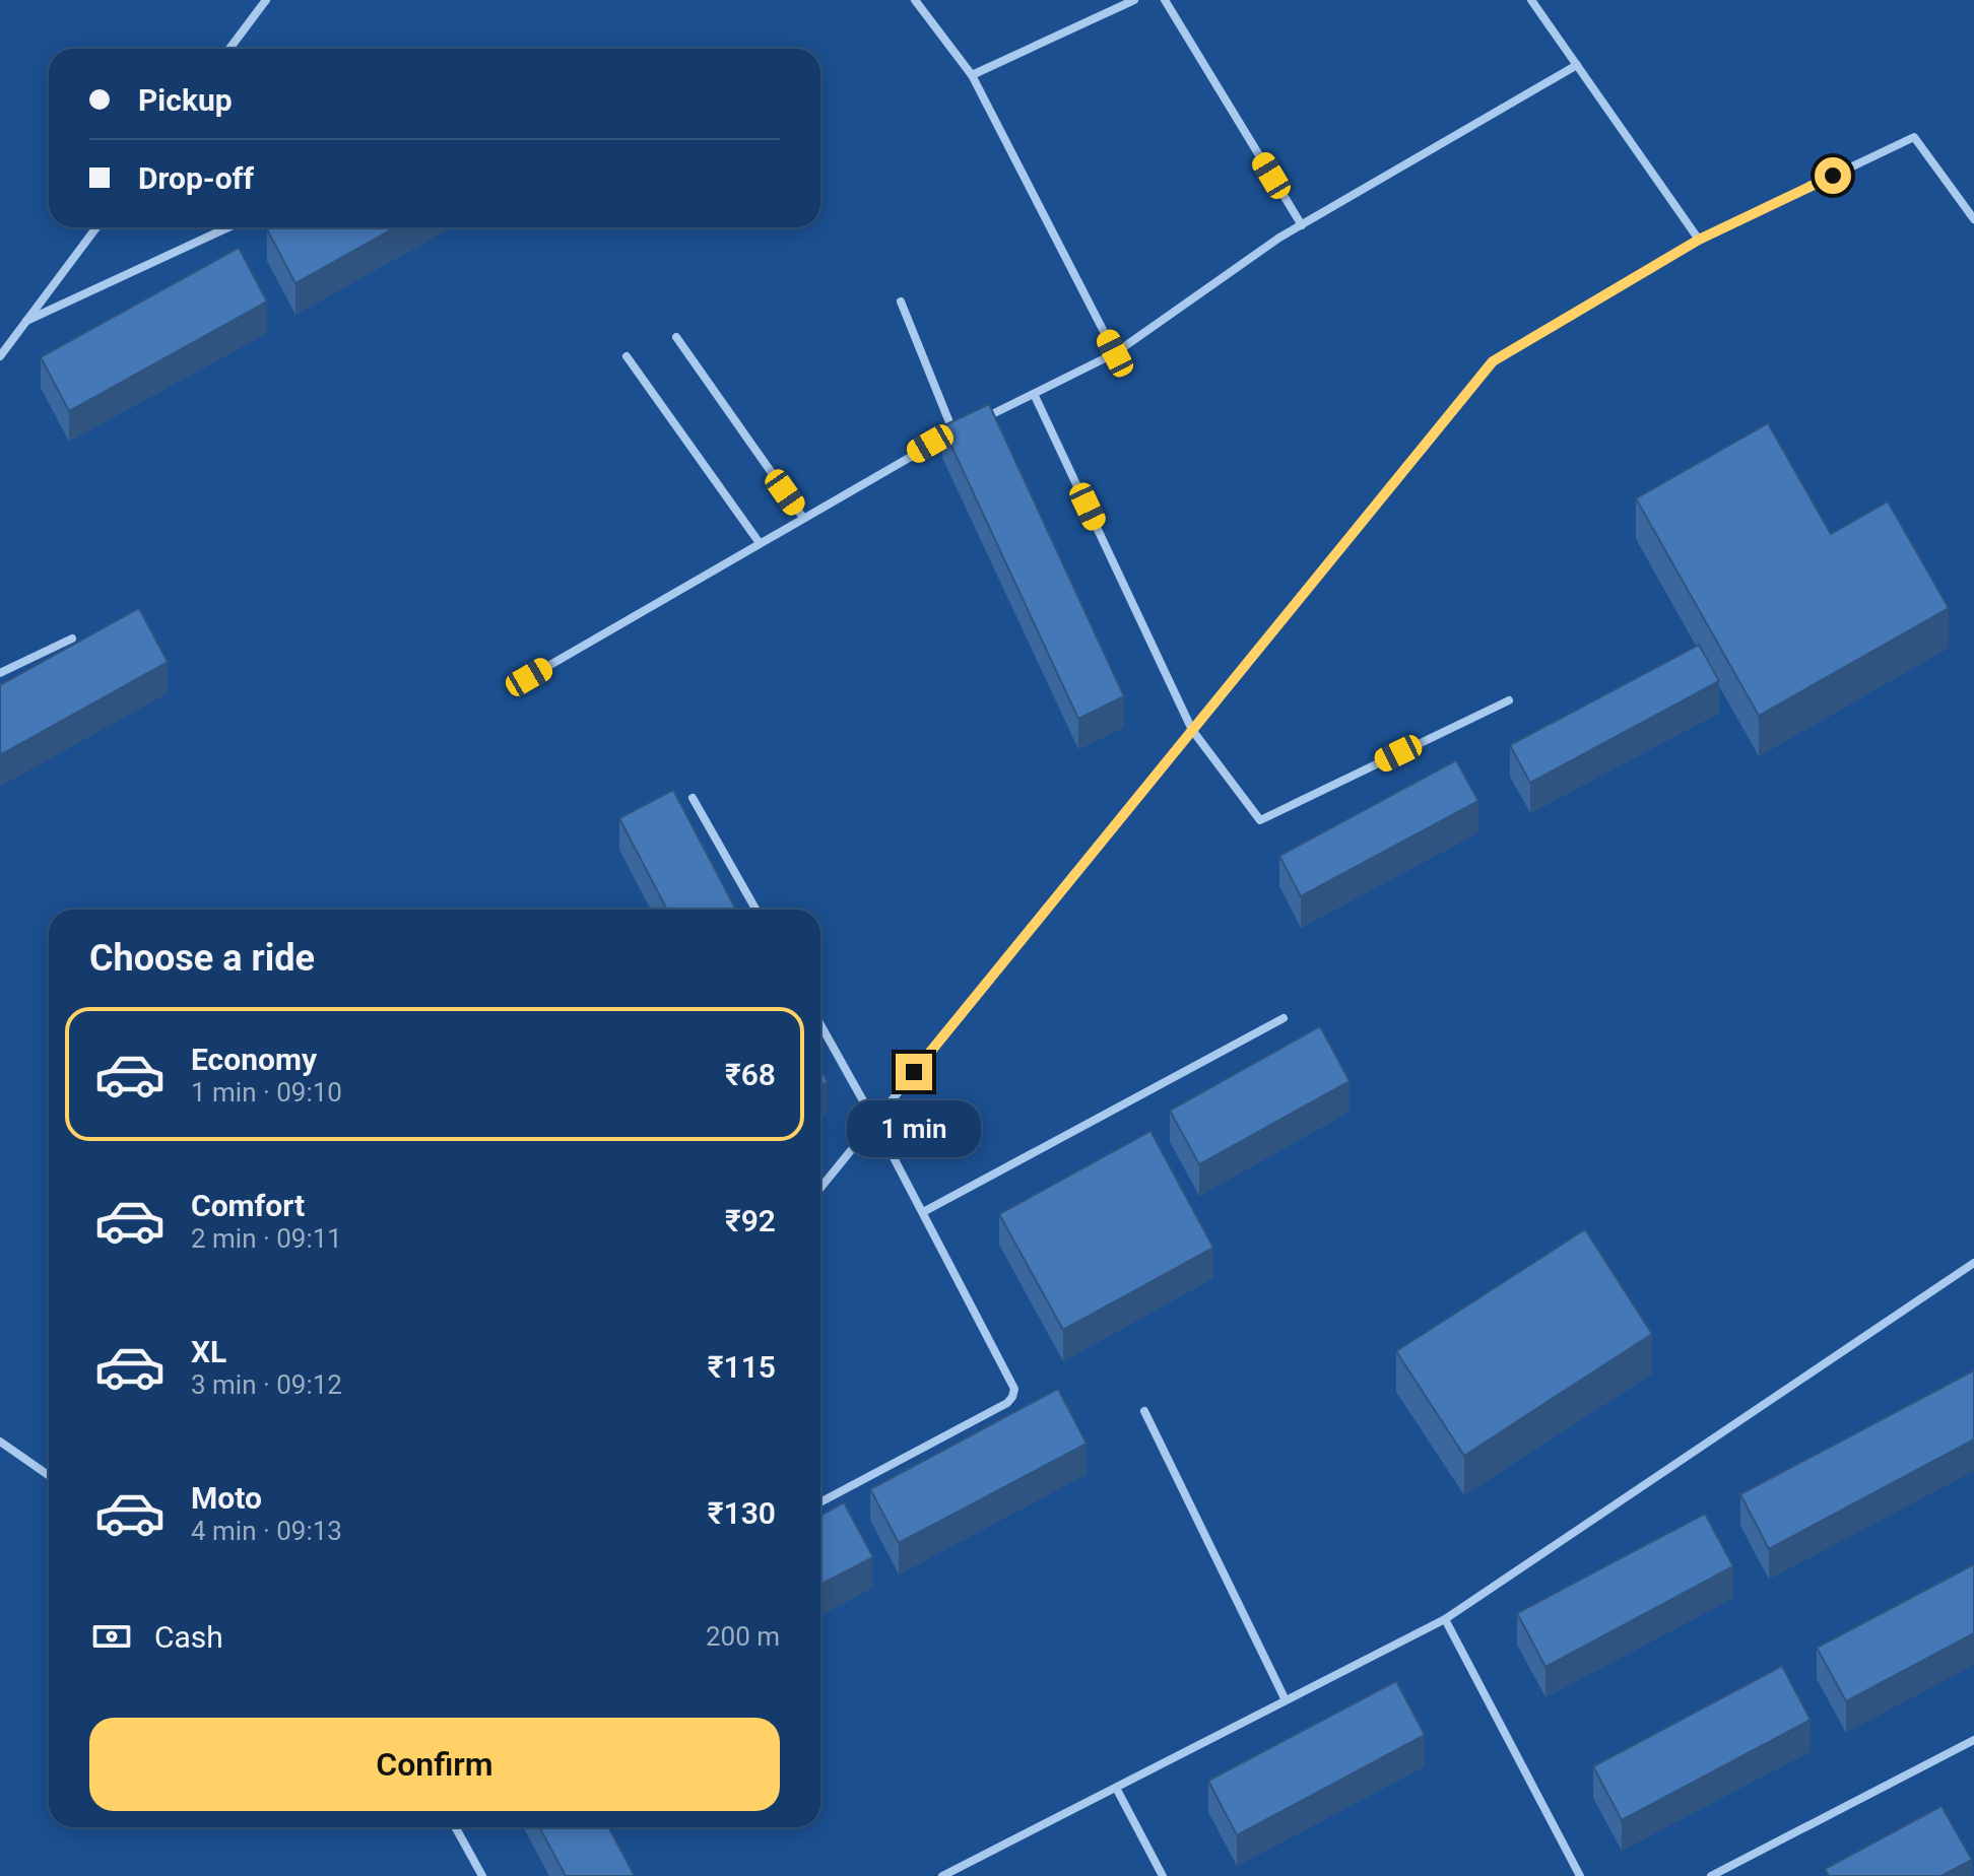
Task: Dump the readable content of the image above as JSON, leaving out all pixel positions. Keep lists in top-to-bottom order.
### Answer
{
  "page": {
    "banner": ["Pickup", "Drop-off"],
    "heading": "Choose a ride",
    "list": [
      {
        "name": "Economy",
        "note": "1 min · 09:10",
        "value": "₹68"
      },
      {
        "name": "Comfort",
        "note": "2 min · 09:11",
        "value": "₹92"
      },
      {
        "name": "XL",
        "note": "3 min · 09:12",
        "value": "₹115"
      },
      {
        "name": "Moto",
        "note": "4 min · 09:13",
        "value": "₹130"
      }
    ],
    "bubble": "1 min",
    "pay": ["Cash", "200 m"],
    "buttons": "Confirm"
  }
}
